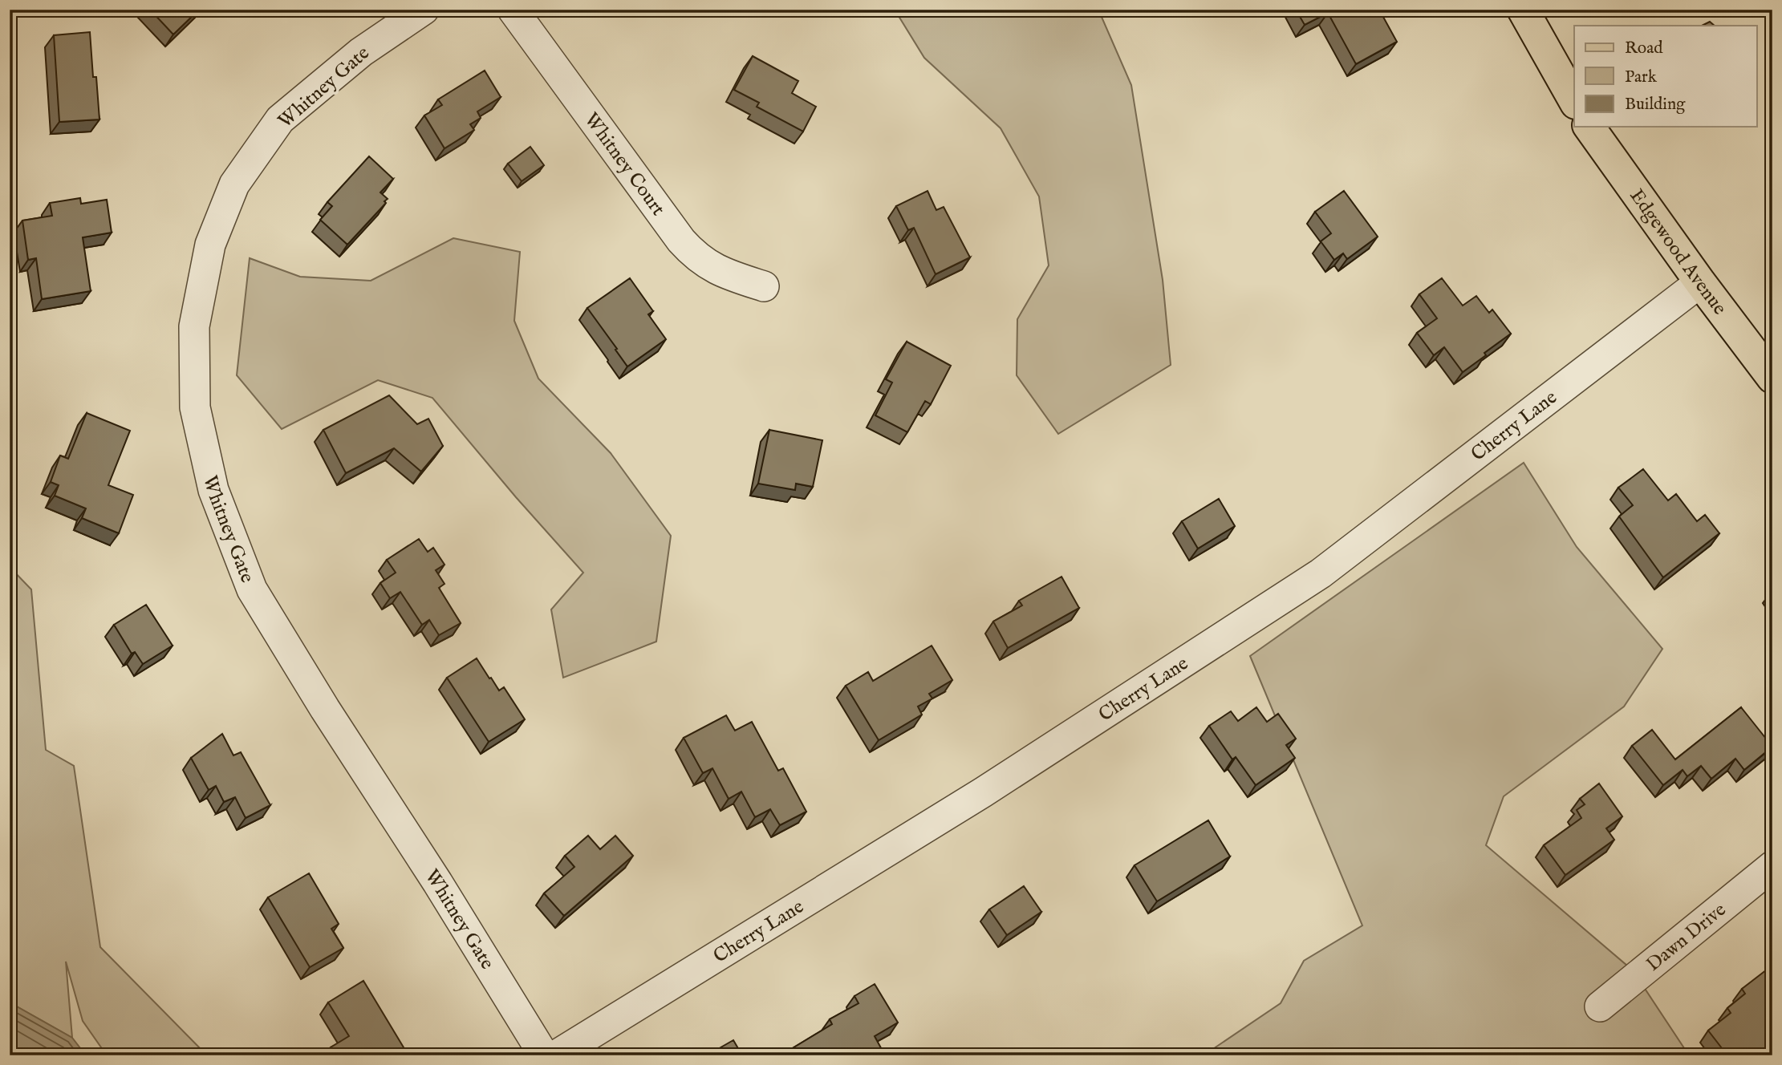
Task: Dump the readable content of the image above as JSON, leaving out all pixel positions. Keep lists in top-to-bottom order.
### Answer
{
  "streets": {
    "main road": ["Edgewood Avenue"],
    "street": [
      "Whitney Gate",
      "Whitney Court",
      "Cherry Lane",
      "Dawn Drive"
    ]
  },
  "crossings": [
    ["Edgewood Avenue", "Cherry Lane"]
  ],
  "legend": ["Road", "Park", "Building"]
}
